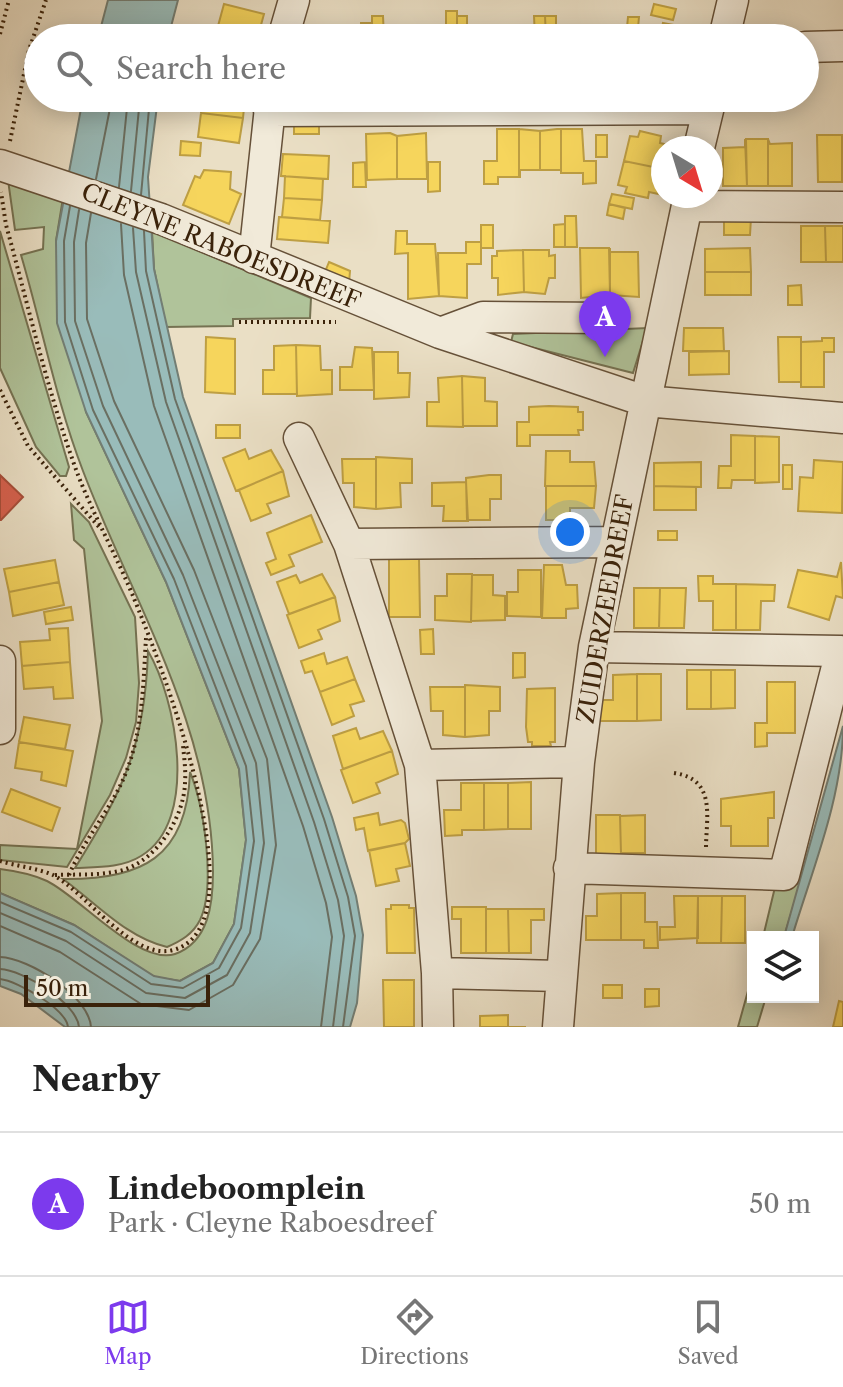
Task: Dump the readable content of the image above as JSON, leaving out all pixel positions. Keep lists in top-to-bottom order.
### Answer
{
  "streets": {
    "street": ["CLEYNE RABOESDREEF", "ZUIDERZEEDREEF"]
  },
  "crossings": [
    ["CLEYNE RABOESDREEF", "ZUIDERZEEDREEF"]
  ],
  "scale_bar": "50 m",
  "north": "bottom right",
  "page": {
    "search": "Search here",
    "pins": "A",
    "scale": "50 m",
    "heading": "Nearby",
    "list": [
      {
        "mark": "A",
        "name": "Lindeboomplein",
        "note": "Park · Cleyne Raboesdreef",
        "value": "50 m"
      }
    ],
    "nav": ["Map", "Directions", "Saved"]
  }
}
